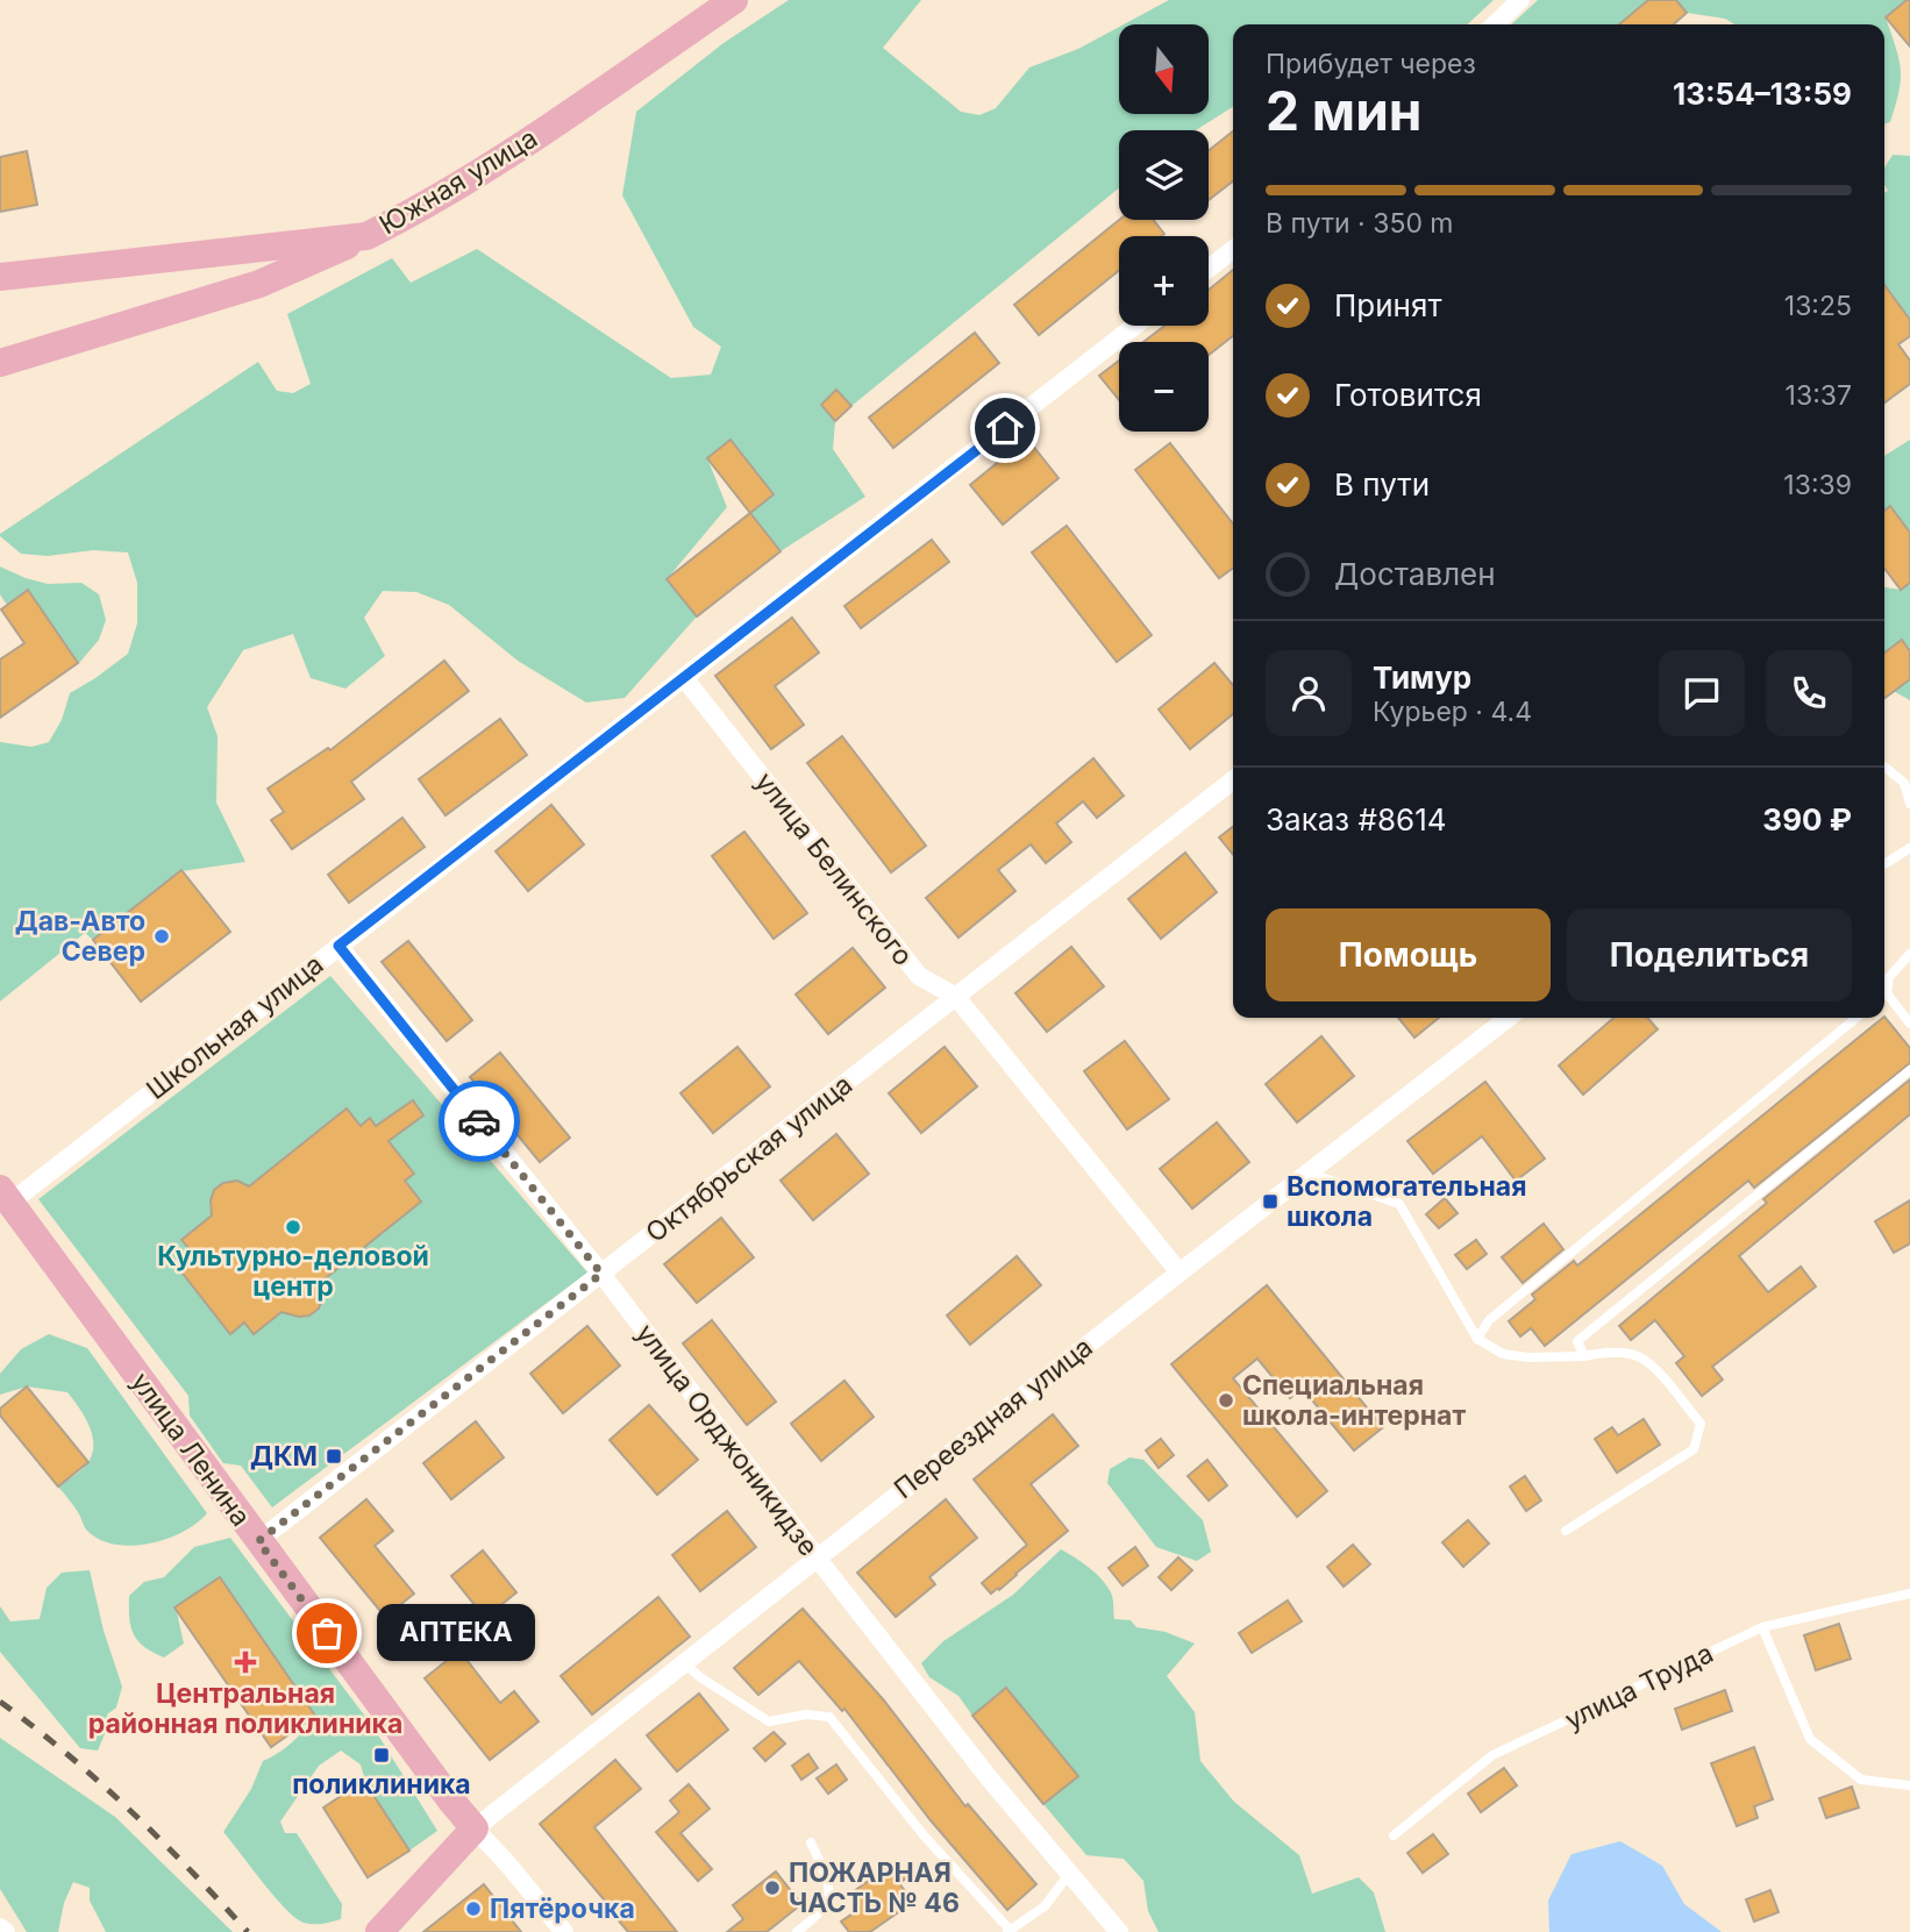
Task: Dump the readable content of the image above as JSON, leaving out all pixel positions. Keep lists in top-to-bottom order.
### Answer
{
  "streets": {
    "main road": ["Южная улица", "улица Ленина"],
    "street": [
      "улица Белинского",
      "Школьная улица",
      "Октябрьская улица",
      "Переездная улица",
      "улица Орджоникидзе"
    ],
    "lane": ["улица Труда"]
  },
  "crossings": [
    ["улица Белинского", "Школьная улица"],
    ["улица Белинского", "Октябрьская улица"],
    ["улица Белинского", "Переездная улица"],
    ["Школьная улица", "улица Орджоникидзе"],
    ["Школьная улица", "улица Ленина"],
    ["Октябрьская улица", "улица Орджоникидзе"],
    ["Октябрьская улица", "улица Ленина"],
    ["Переездная улица", "улица Орджоникидзе"],
    ["Переездная улица", "улица Ленина"]
  ],
  "places": {
    "other": [
      "Дав-Авто Север",
      "Культурно-деловой центр",
      "Специальная школа-интернат",
      "АПТЕКА",
      "ПОЖАРНАЯ ЧАСТЬ № 46",
      "Пятёрочка"
    ],
    "transit": ["Вспомогательная школа", "ДКМ", "поликлиника"],
    "health": ["Центральная районная поликлиника"]
  },
  "north": "bottom",
  "page": {
    "map_buttons": ["+", "−"],
    "heading": ["2 мин", "Прибудет через", "13:54–13:59"],
    "panel": [
      "Тимур",
      "Курьер · 4.4",
      "Заказ #8614",
      "390 ₽"
    ],
    "bar": "В пути · 350 m",
    "list": [
      ["Принят", "13:25"],
      ["Готовится", "13:37"],
      ["В пути", "13:39"],
      "Доставлен"
    ],
    "buttons": ["Помощь", "Поделиться"],
    "bubble": "АПТЕКА"
  }
}
